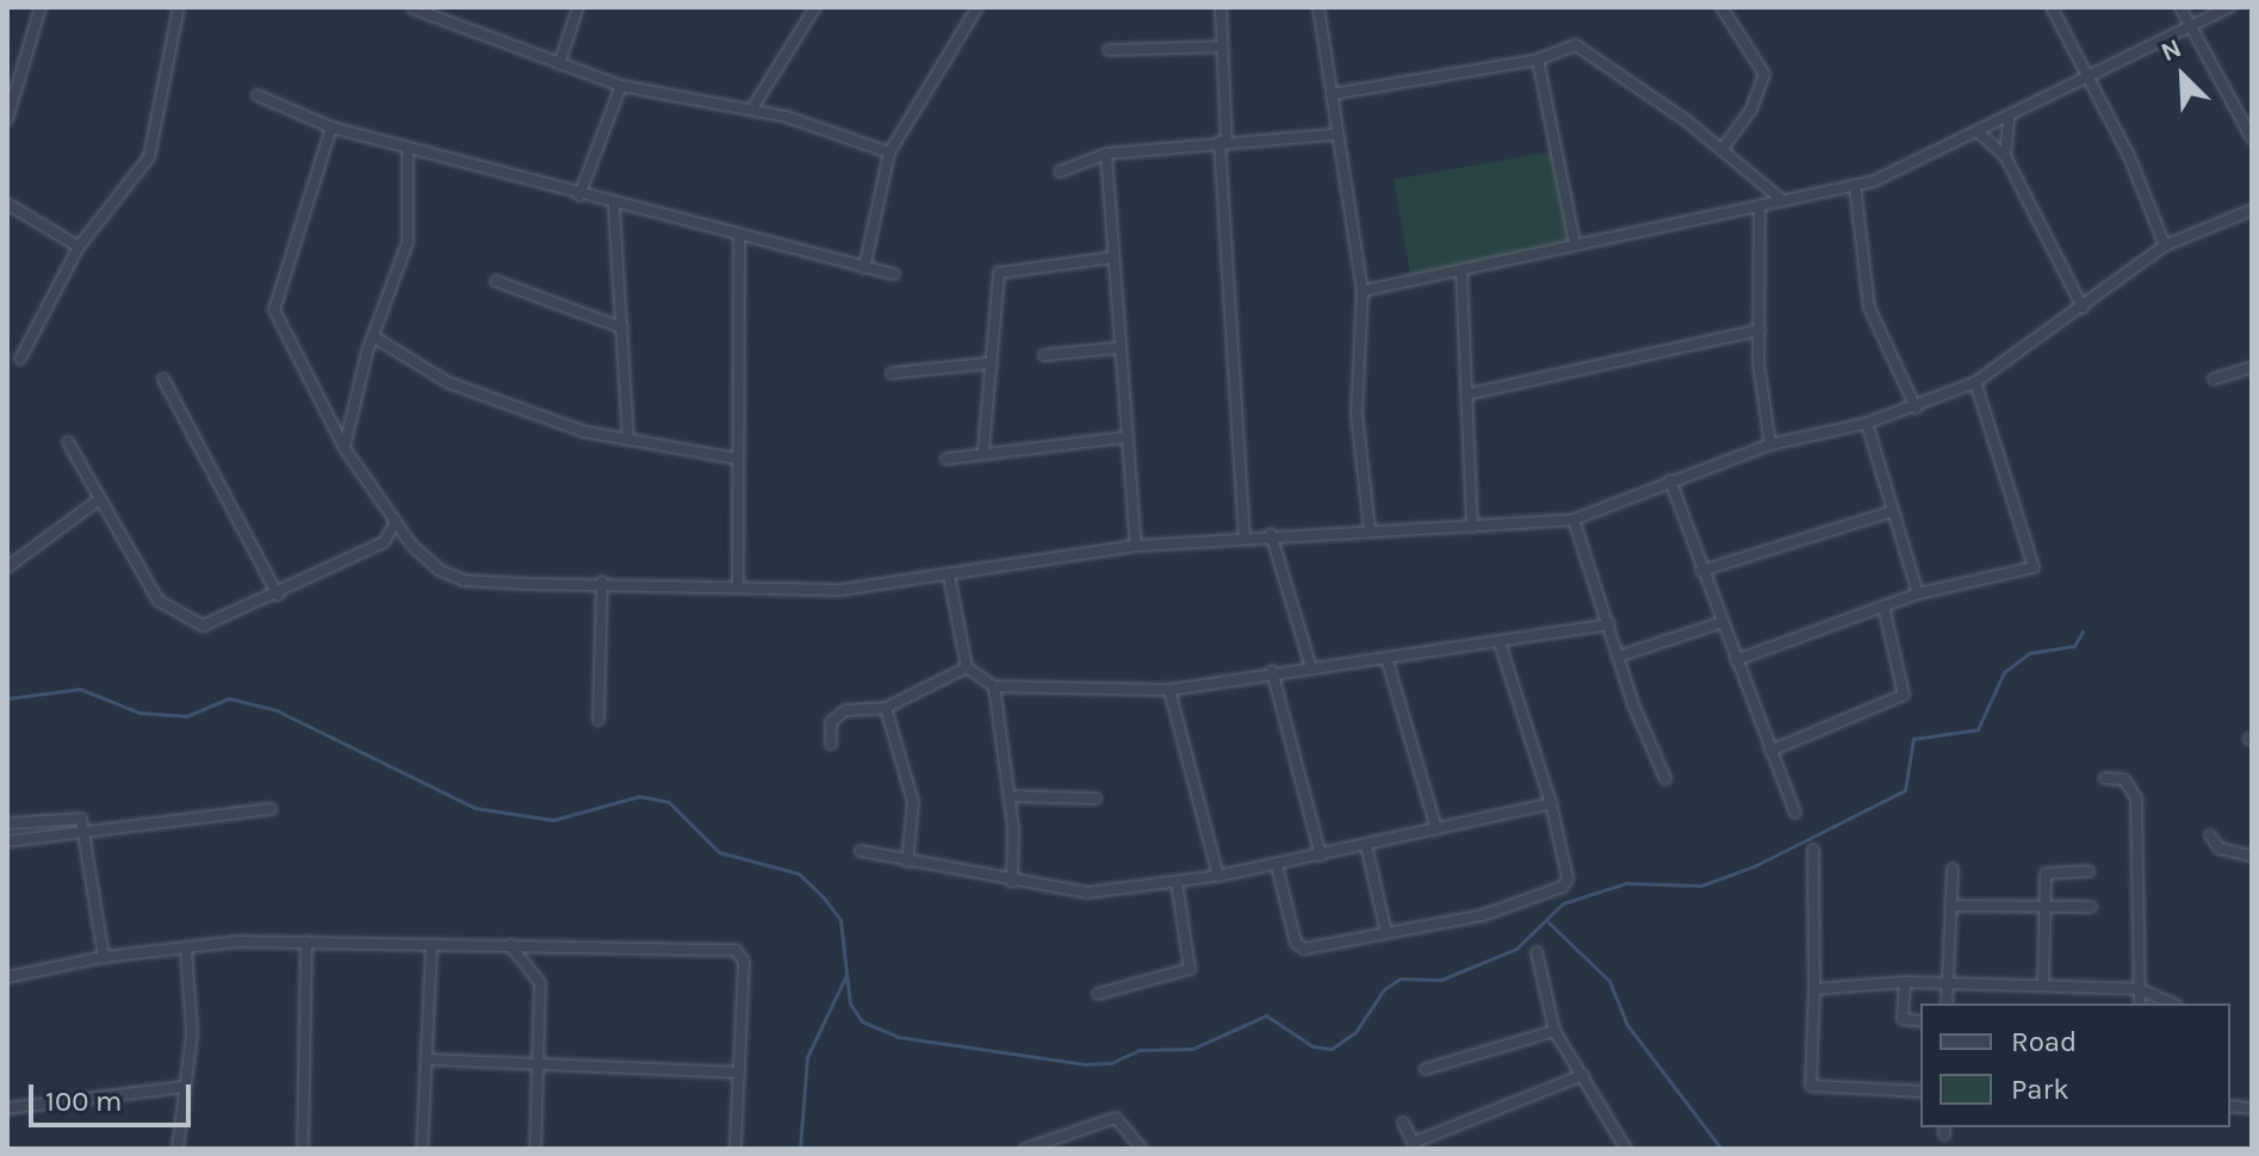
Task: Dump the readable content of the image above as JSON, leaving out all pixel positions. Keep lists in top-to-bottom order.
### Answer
{
  "legend": ["Road", "Park"],
  "scale_bar": "100 m",
  "north": "top left"
}
